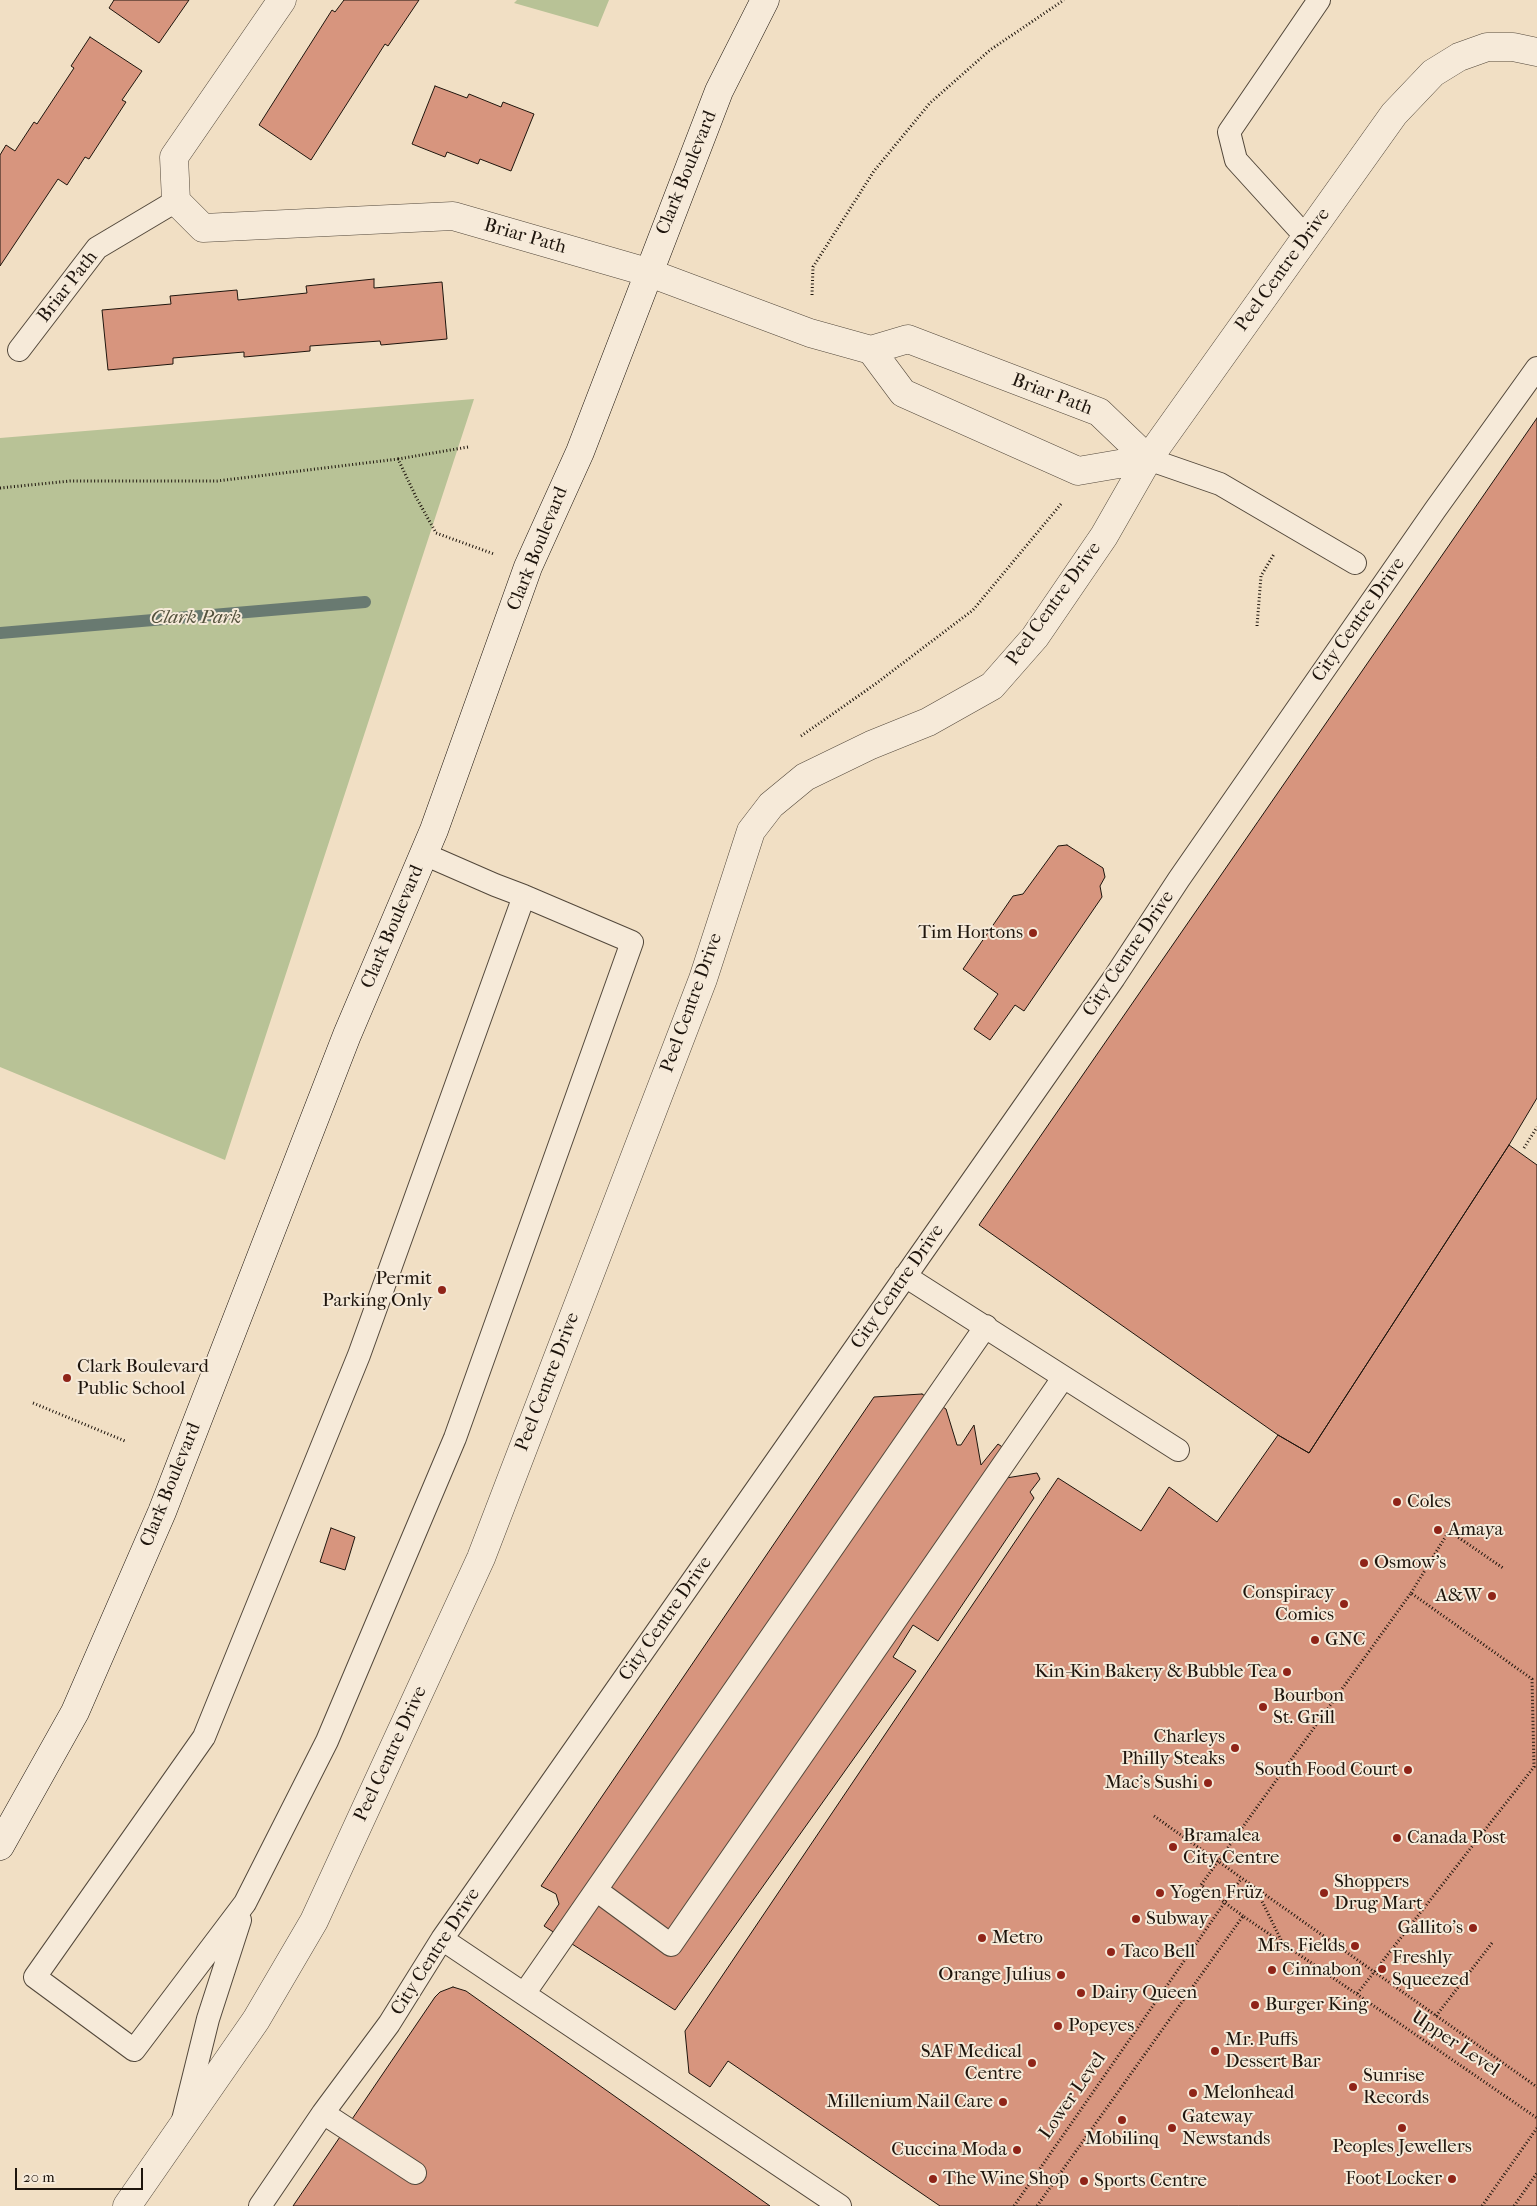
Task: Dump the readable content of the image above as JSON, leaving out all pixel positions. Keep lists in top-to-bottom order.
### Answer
{
  "streets": {
    "street": ["Clark Boulevard", "Briar Path", "Peel Centre Drive"],
    "lane": ["City Centre Drive"],
    "path": ["Upper Level", "Lower Level"]
  },
  "crossings": [
    ["Clark Boulevard", "Briar Path"],
    ["Briar Path", "Peel Centre Drive"]
  ],
  "parks": ["Clark Park"],
  "places": [
    "Tim Hortons",
    "Permit Parking Only",
    "Clark Boulevard Public School",
    "Coles",
    "Amaya",
    "Osmow's",
    "A&W",
    "Conspiracy Comics",
    "GNC",
    "Kin-Kin Bakery & Bubble Tea",
    "Bourbon St. Grill",
    "Charleys Philly Steaks",
    "South Food Court",
    "Mac's Sushi",
    "Canada Post",
    "Bramalea City Centre",
    "Yogen Früz",
    "Shoppers Drug Mart",
    "Subway",
    "Gallito's",
    "Metro",
    "Mrs. Fields",
    "Taco Bell",
    "Freshly Squeezed",
    "Cinnabon",
    "Orange Julius",
    "Dairy Queen",
    "Burger King",
    "Popeyes",
    "Mr. Puffs Dessert Bar",
    "SAF Medical Centre",
    "Sunrise Records",
    "Melonhead",
    "Millenium Nail Care",
    "Mobilinq",
    "Gateway Newstands",
    "Peoples Jewellers",
    "Cuccina Moda",
    "The Wine Shop",
    "Foot Locker",
    "Sports Centre"
  ],
  "scale_bar": "20 m"
}
